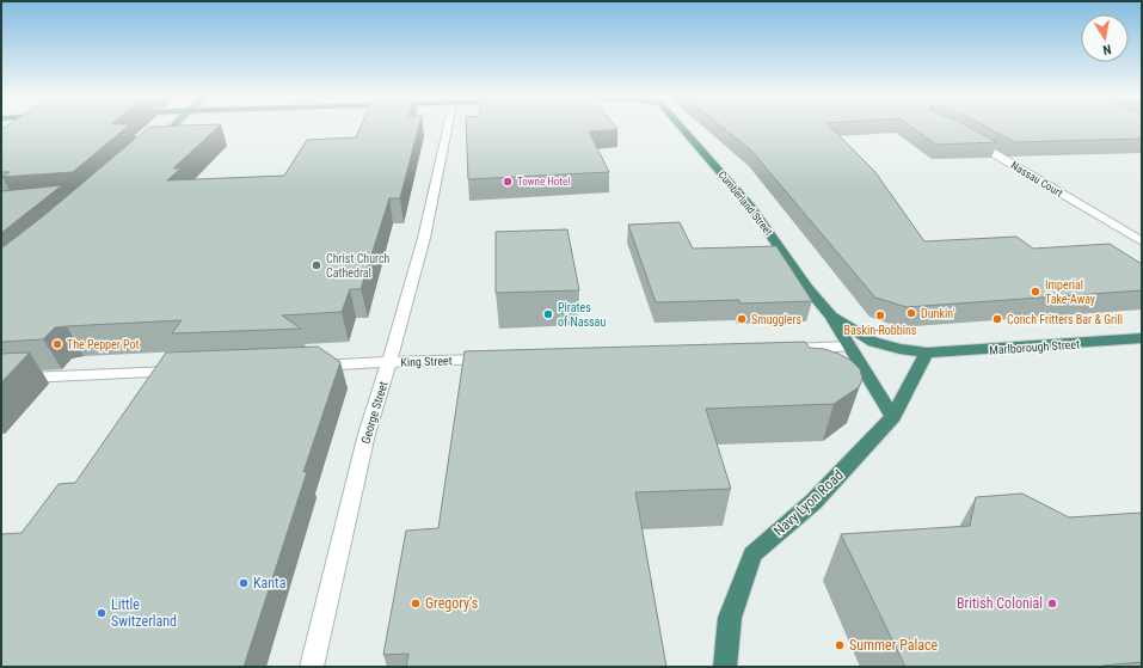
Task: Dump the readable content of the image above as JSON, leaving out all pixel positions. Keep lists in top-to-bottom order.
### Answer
{
  "streets": {
    "highway": ["Cumberland Street", "Marlborough Street", "Navy Lyon Road"],
    "street": ["Nassau Court", "King Street", "George Street"]
  },
  "crossings": [
    ["Cumberland Street", "Marlborough Street"],
    ["Cumberland Street", "Navy Lyon Road"],
    ["Marlborough Street", "Navy Lyon Road"],
    ["King Street", "George Street"]
  ],
  "places": [
    "Towne Hotel",
    "Christ Church Cathedral",
    "Imperial Take-Away",
    "Dunkin'",
    "Pirates of Nassau",
    "Baskin-Robbins",
    "Smugglers",
    "Conch Fritters Bar & Grill",
    "The Pepper Pot",
    "Kanta",
    "Gregory’s",
    "British Colonial",
    "Little Switzerland",
    "Summer Palace"
  ],
  "north": "bottom"
}
